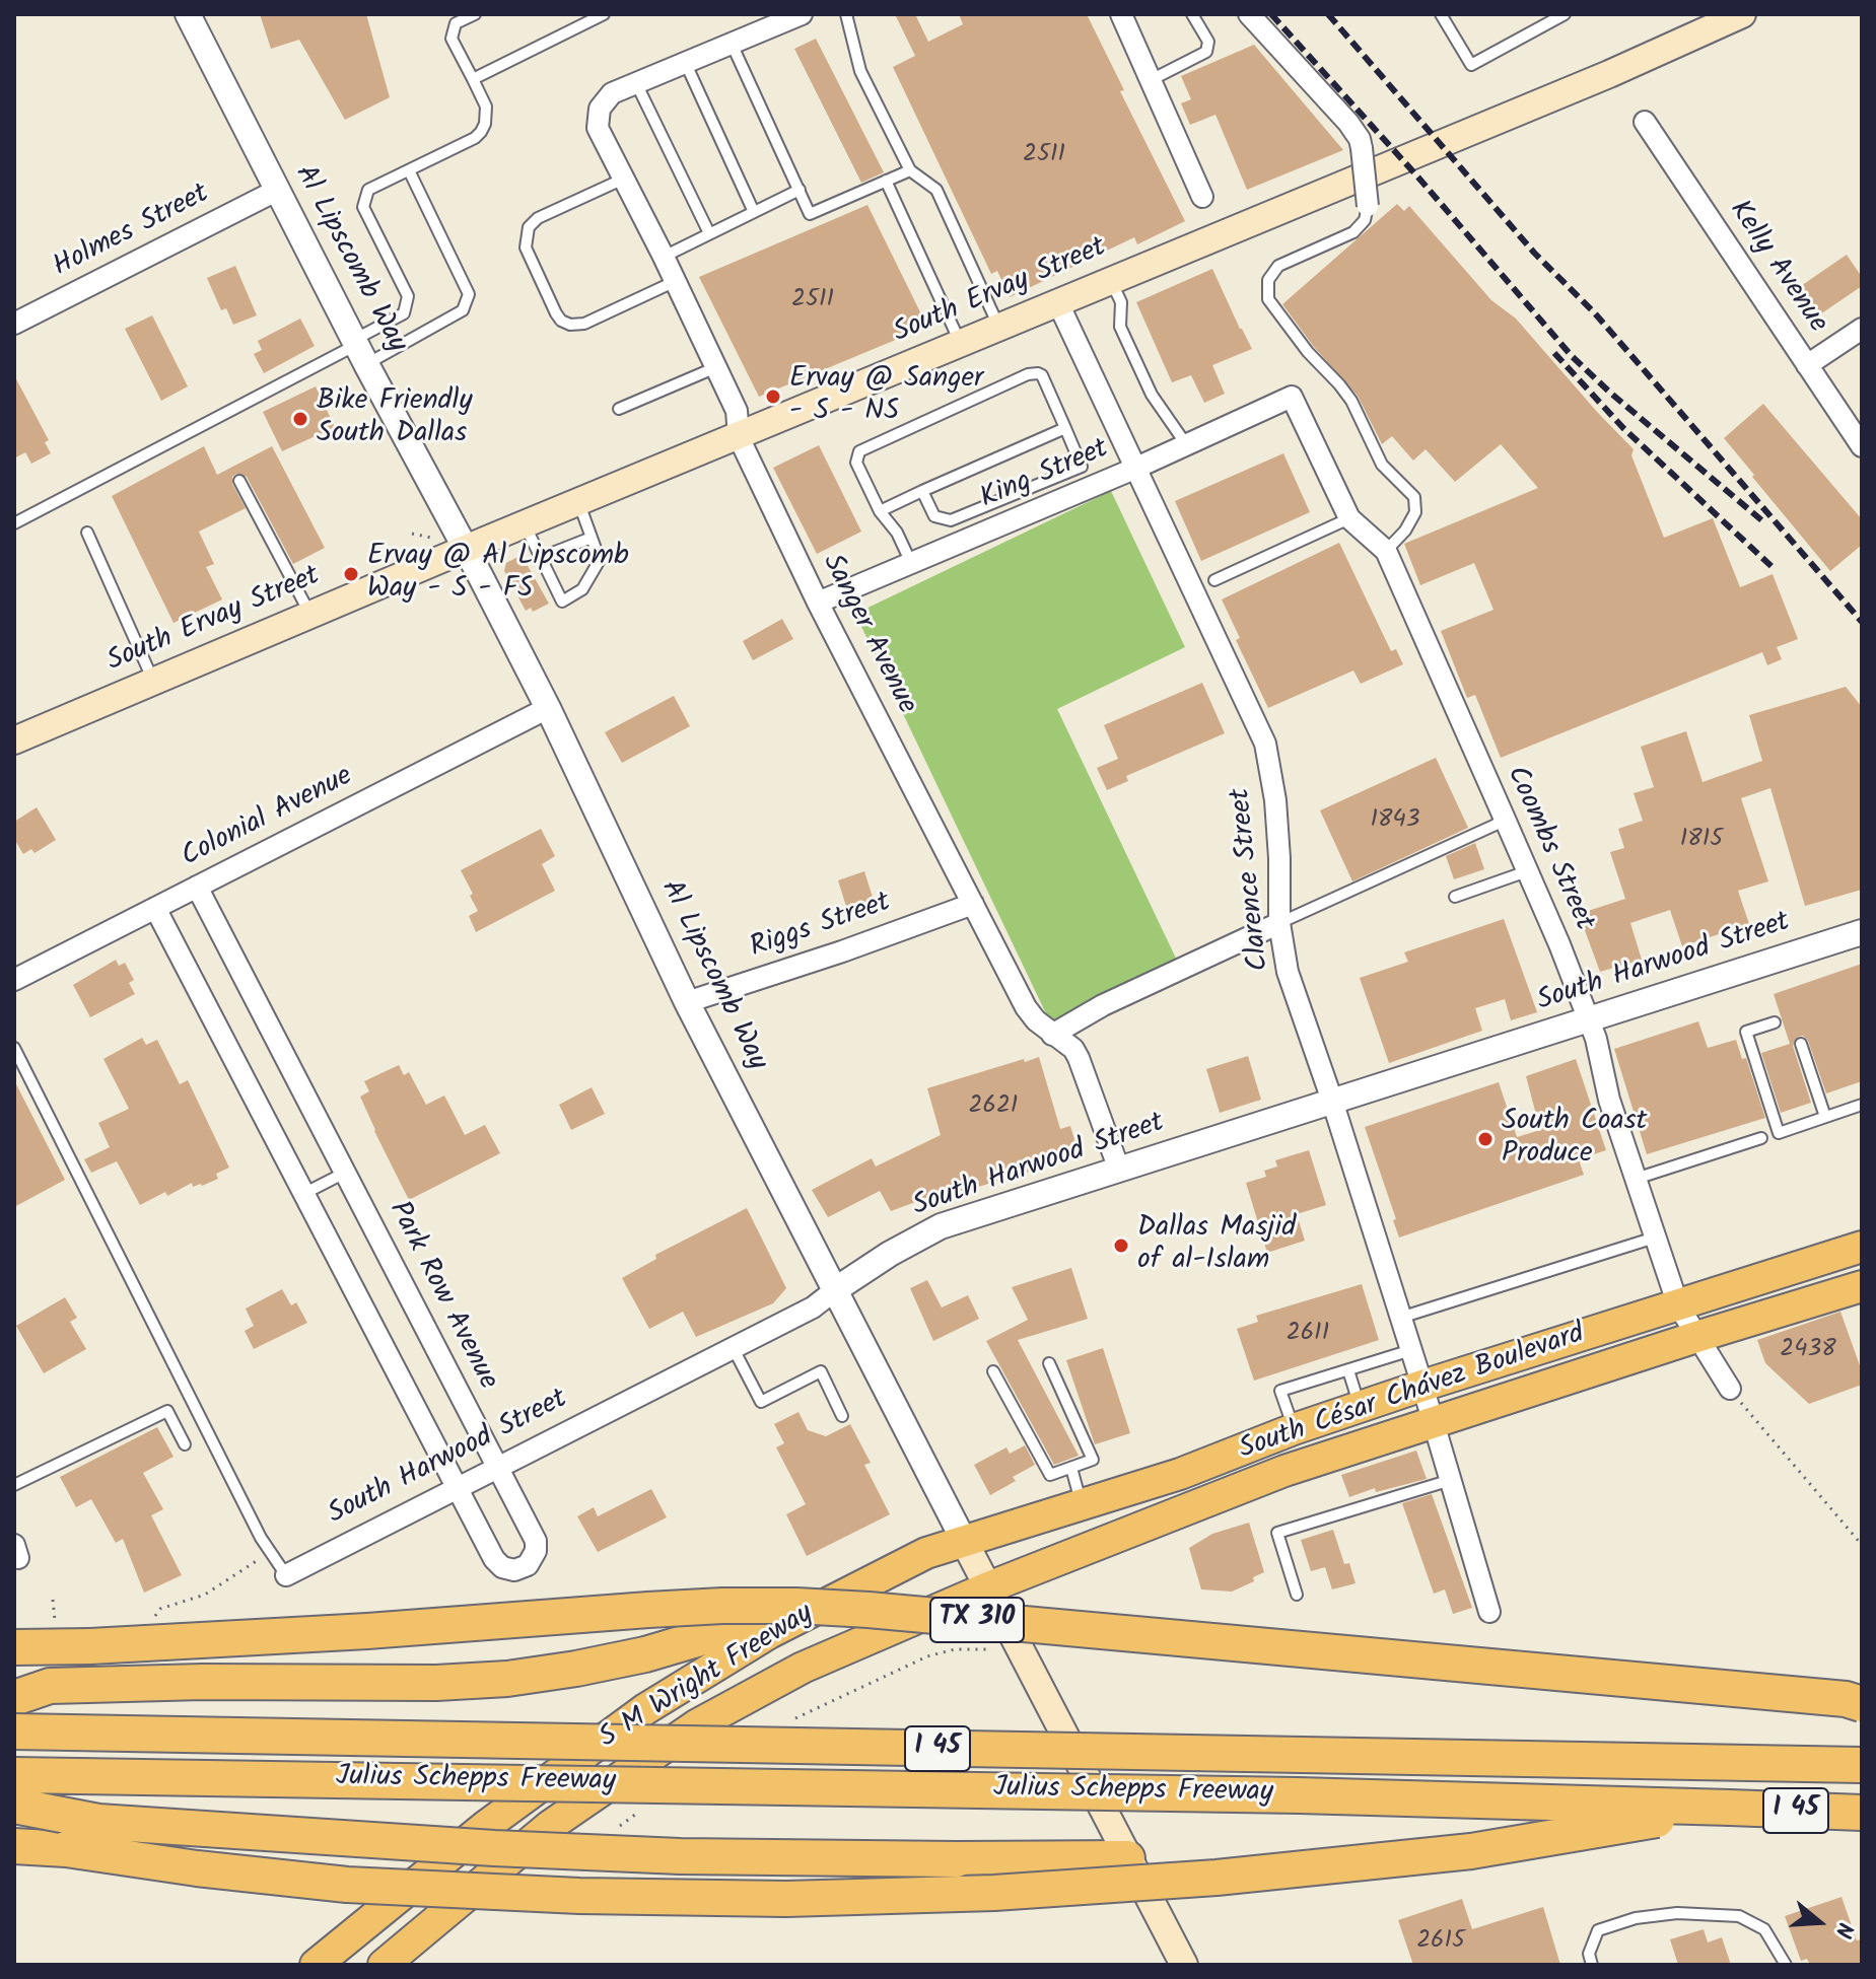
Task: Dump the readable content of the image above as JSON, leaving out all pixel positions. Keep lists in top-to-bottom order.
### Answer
{
  "streets": {
    "highway": ["TX 310", "I 45", "Julius Schepps Freeway"],
    "main road": [
      "Al Lipscomb Way",
      "South Ervay Street",
      "South César Chávez Boulevard",
      "S M Wright Freeway"
    ],
    "street": [
      "Holmes Street",
      "Kelly Avenue",
      "King Street",
      "Sanger Avenue",
      "Colonial Avenue",
      "Coombs Street",
      "Clarence Street",
      "Riggs Street",
      "South Harwood Street",
      "Park Row Avenue"
    ]
  },
  "crossings": [
    ["Holmes Street", "Al Lipscomb Way"],
    ["Al Lipscomb Way", "South Ervay Street"],
    ["Al Lipscomb Way", "Colonial Avenue"],
    ["Al Lipscomb Way", "Riggs Street"],
    ["Al Lipscomb Way", "South Harwood Street"],
    ["Al Lipscomb Way", "South César Chávez Boulevard"],
    ["Al Lipscomb Way", "S M Wright Freeway"],
    ["South Ervay Street", "Sanger Avenue"],
    ["South Ervay Street", "Clarence Street"],
    ["King Street", "Sanger Avenue"],
    ["King Street", "Coombs Street"],
    ["King Street", "Clarence Street"],
    ["Sanger Avenue", "Riggs Street"],
    ["Sanger Avenue", "South Harwood Street"],
    ["Colonial Avenue", "Park Row Avenue"],
    ["Coombs Street", "South Harwood Street"],
    ["Coombs Street", "South César Chávez Boulevard"],
    ["Clarence Street", "South Harwood Street"],
    ["Clarence Street", "South César Chávez Boulevard"],
    ["South Harwood Street", "Park Row Avenue"],
    ["South César Chávez Boulevard", "S M Wright Freeway"]
  ],
  "places": [
    "Ervay @ Sanger - S - NS",
    "Bike Friendly South Dallas",
    "Ervay @ Al Lipscomb Way - S - FS",
    "South Coast Produce",
    "Dallas Masjid of al-Islam"
  ],
  "house_numbers": [
    "2511",
    "2511",
    "1843",
    "1815",
    "2621",
    "2611",
    "2438",
    "2615"
  ],
  "north": "right"
}
